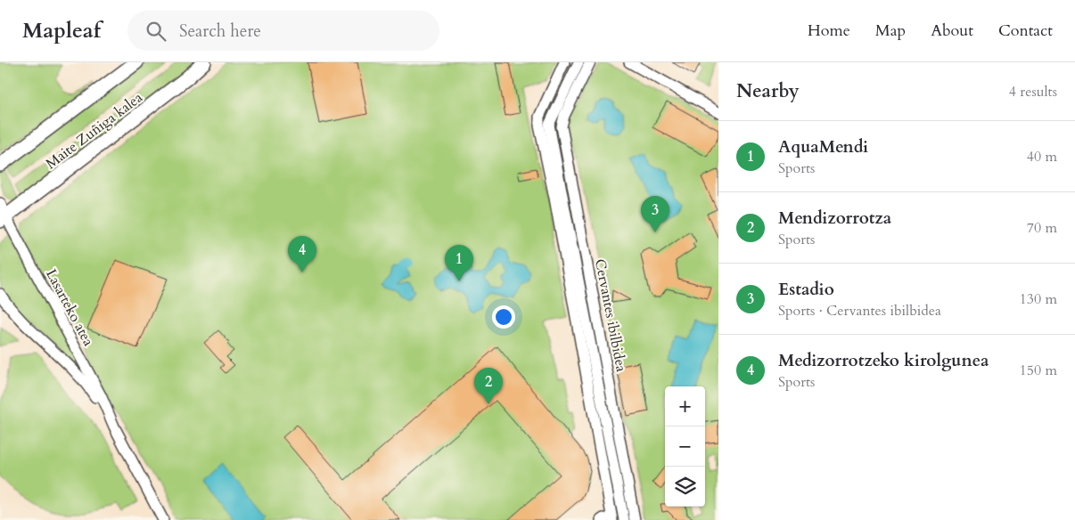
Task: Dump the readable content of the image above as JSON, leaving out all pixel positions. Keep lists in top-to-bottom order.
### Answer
{
  "streets": {
    "main road": ["Maite Zuñiga kalea"],
    "street": ["Lasarteko atea", "Cervantes ibilbidea"]
  },
  "crossings": [
    ["Maite Zuñiga kalea", "Lasarteko atea"]
  ],
  "page": {
    "header": "Mapleaf",
    "search": "Search here",
    "nav": [
      "Home",
      "Map",
      "About",
      "Contact"
    ],
    "heading": ["Nearby", "4 results"],
    "list": [
      {
        "mark": "1",
        "name": "AquaMendi",
        "note": "Sports",
        "value": "40 m"
      },
      {
        "mark": "2",
        "name": "Mendizorrotza",
        "note": "Sports",
        "value": "70 m"
      },
      {
        "mark": "3",
        "name": "Estadio",
        "note": "Sports · Cervantes ibilbidea",
        "value": "130 m"
      },
      {
        "mark": "4",
        "name": "Medizorrotzeko kirolgunea",
        "note": "Sports",
        "value": "150 m"
      }
    ],
    "pins": [
      "3",
      "4",
      "1",
      "2"
    ],
    "map_buttons": ["+", "−"]
  }
}
